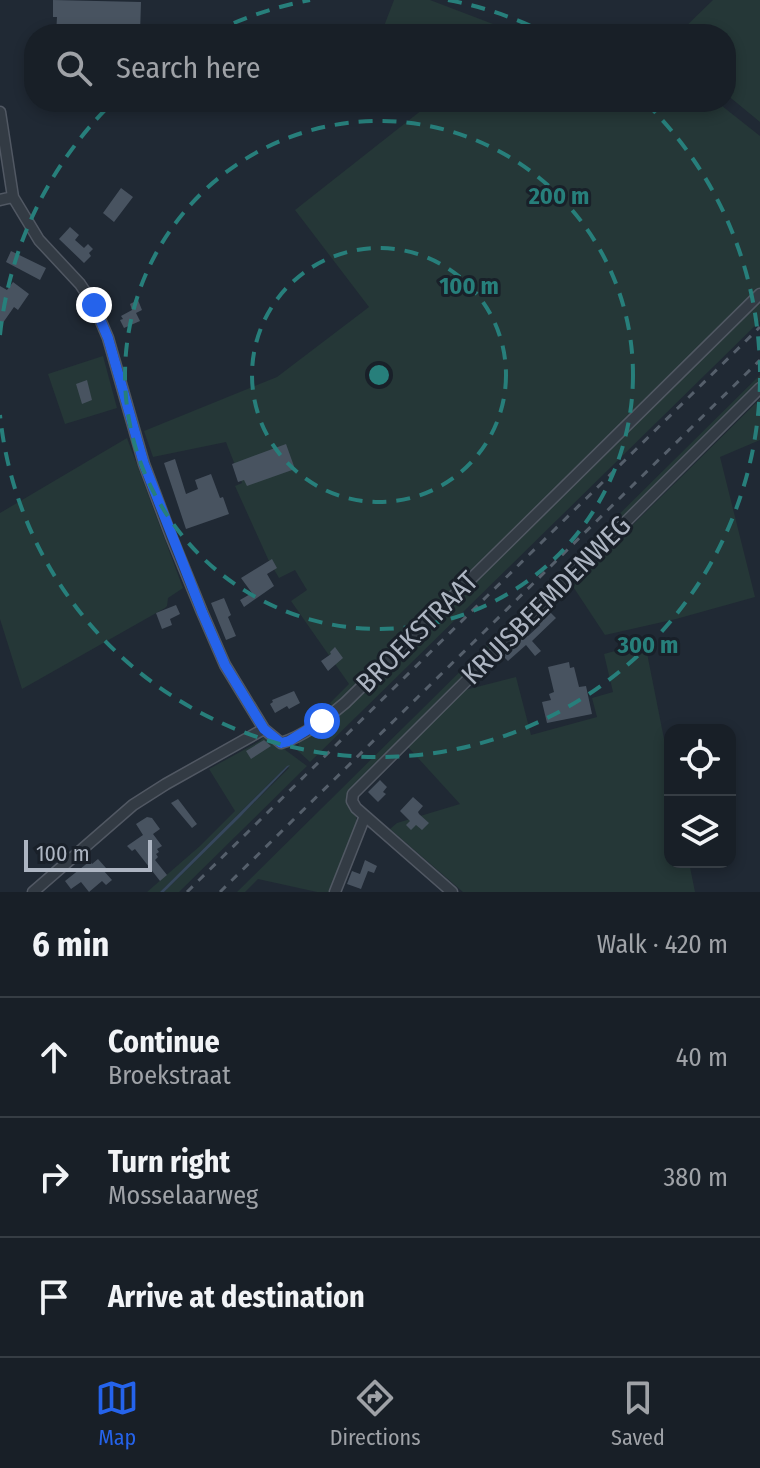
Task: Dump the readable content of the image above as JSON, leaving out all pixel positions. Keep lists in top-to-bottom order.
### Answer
{
  "streets": {
    "street": ["KRUISBEEMDENWEG", "BROEKSTRAAT"]
  },
  "scale_bar": "100 m",
  "page": {
    "search": "Search here",
    "scale": "100 m",
    "heading": ["6 min", "Walk · 420 m"],
    "list": [
      ["Continue", "Broekstraat", "40 m"],
      ["Turn right", "Mosselaarweg", "380 m"],
      "Arrive at destination"
    ],
    "nav": ["Map", "Directions", "Saved"]
  },
  "rings": ["200 m", "100 m", "300 m"]
}
